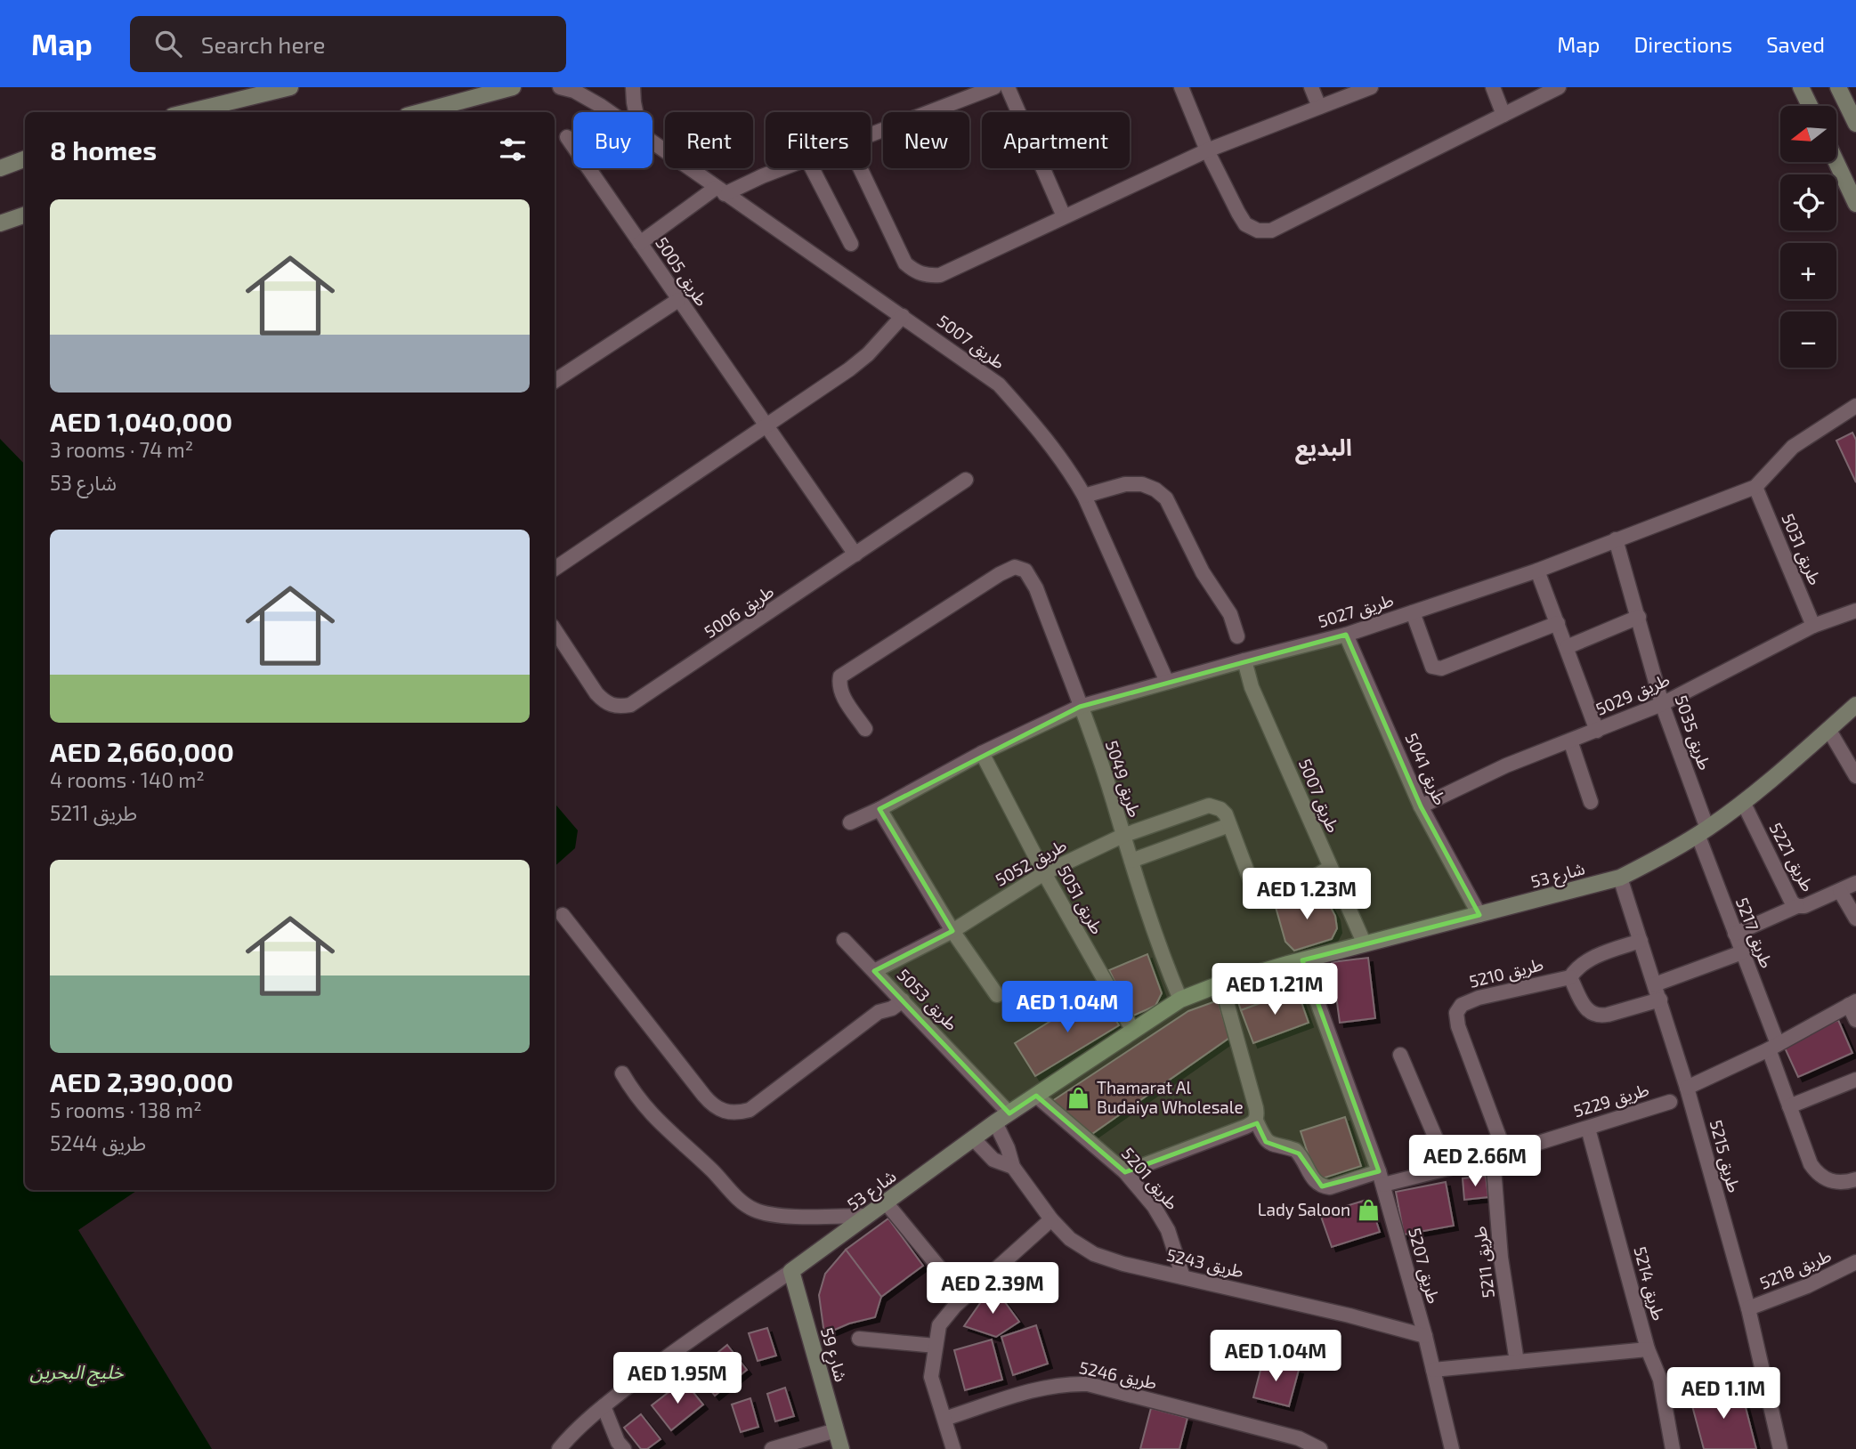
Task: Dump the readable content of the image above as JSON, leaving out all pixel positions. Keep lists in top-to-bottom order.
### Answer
{
  "streets": {
    "street": [
      "طريق 5005",
      "طريق 5007",
      "طريق 5031",
      "طريق 5027",
      "طريق 5006",
      "طريق 5029",
      "طريق 5035",
      "طريق 5041",
      "طريق 5049",
      "طريق 5221",
      "طريق 5052",
      "شارع 53",
      "طريق 5051",
      "طريق 5217",
      "طريق 5210",
      "طريق 5053",
      "طريق 5229",
      "طريق 5215",
      "طريق 5201",
      "طريق 5211",
      "طريق 5243",
      "طريق 5207",
      "طريق 5218",
      "طريق 5214",
      "شارع 59",
      "طريق 5246"
    ]
  },
  "crossings": [
    ["طريق 5005", "طريق 5006"],
    ["طريق 5007", "طريق 5027"],
    ["طريق 5007", "شارع 53"],
    ["طريق 5031", "طريق 5027"],
    ["طريق 5031", "طريق 5029"],
    ["طريق 5027", "طريق 5035"],
    ["طريق 5027", "طريق 5041"],
    ["طريق 5027", "طريق 5049"],
    ["طريق 5027", "طريق 5051"],
    ["طريق 5029", "طريق 5035"],
    ["طريق 5029", "طريق 5041"],
    ["طريق 5035", "شارع 53"],
    ["طريق 5035", "طريق 5217"],
    ["طريق 5041", "شارع 53"],
    ["طريق 5049", "طريق 5052"],
    ["طريق 5049", "شارع 53"],
    ["طريق 5221", "شارع 53"],
    ["طريق 5052", "طريق 5051"],
    ["طريق 5052", "طريق 5053"],
    ["شارع 53", "طريق 5051"],
    ["شارع 53", "طريق 5217"],
    ["شارع 53", "طريق 5053"],
    ["شارع 53", "طريق 5215"],
    ["شارع 53", "طريق 5201"],
    ["شارع 53", "طريق 5243"],
    ["شارع 53", "طريق 5207"],
    ["شارع 53", "شارع 59"],
    ["طريق 5210", "طريق 5211"],
    ["طريق 5229", "طريق 5211"],
    ["طريق 5229", "طريق 5207"],
    ["طريق 5229", "طريق 5214"],
    ["طريق 5215", "طريق 5218"],
    ["طريق 5201", "طريق 5243"],
    ["طريق 5243", "طريق 5207"]
  ],
  "districts": ["البديع"],
  "water": ["خليج البحرين"],
  "places": {
    "shop": ["Thamarat Al Budaiya Wholesale", "Lady Saloon"]
  },
  "north": "left",
  "page": {
    "header": "Map",
    "search": "Search here",
    "nav": ["Map", "Directions", "Saved"],
    "map_buttons": ["+", "−"],
    "chip": [
      "Buy",
      "Rent",
      "Filters",
      "New",
      "Apartment"
    ],
    "heading": "8 homes",
    "list": [
      {
        "name": "AED 1,040,000",
        "note": "3 rooms · 74 m² · شارع 53"
      },
      {
        "name": "AED 2,660,000",
        "note": "4 rooms · 140 m² · طريق 5211"
      },
      {
        "name": "AED 2,390,000",
        "note": "5 rooms · 138 m² · طريق 5244"
      }
    ],
    "price": [
      "AED 1.23M",
      "AED 1.21M",
      "AED 1.04M",
      "AED 2.66M",
      "AED 2.39M",
      "AED 1.04M",
      "AED 1.95M",
      "AED 1.1M"
    ]
  }
}
